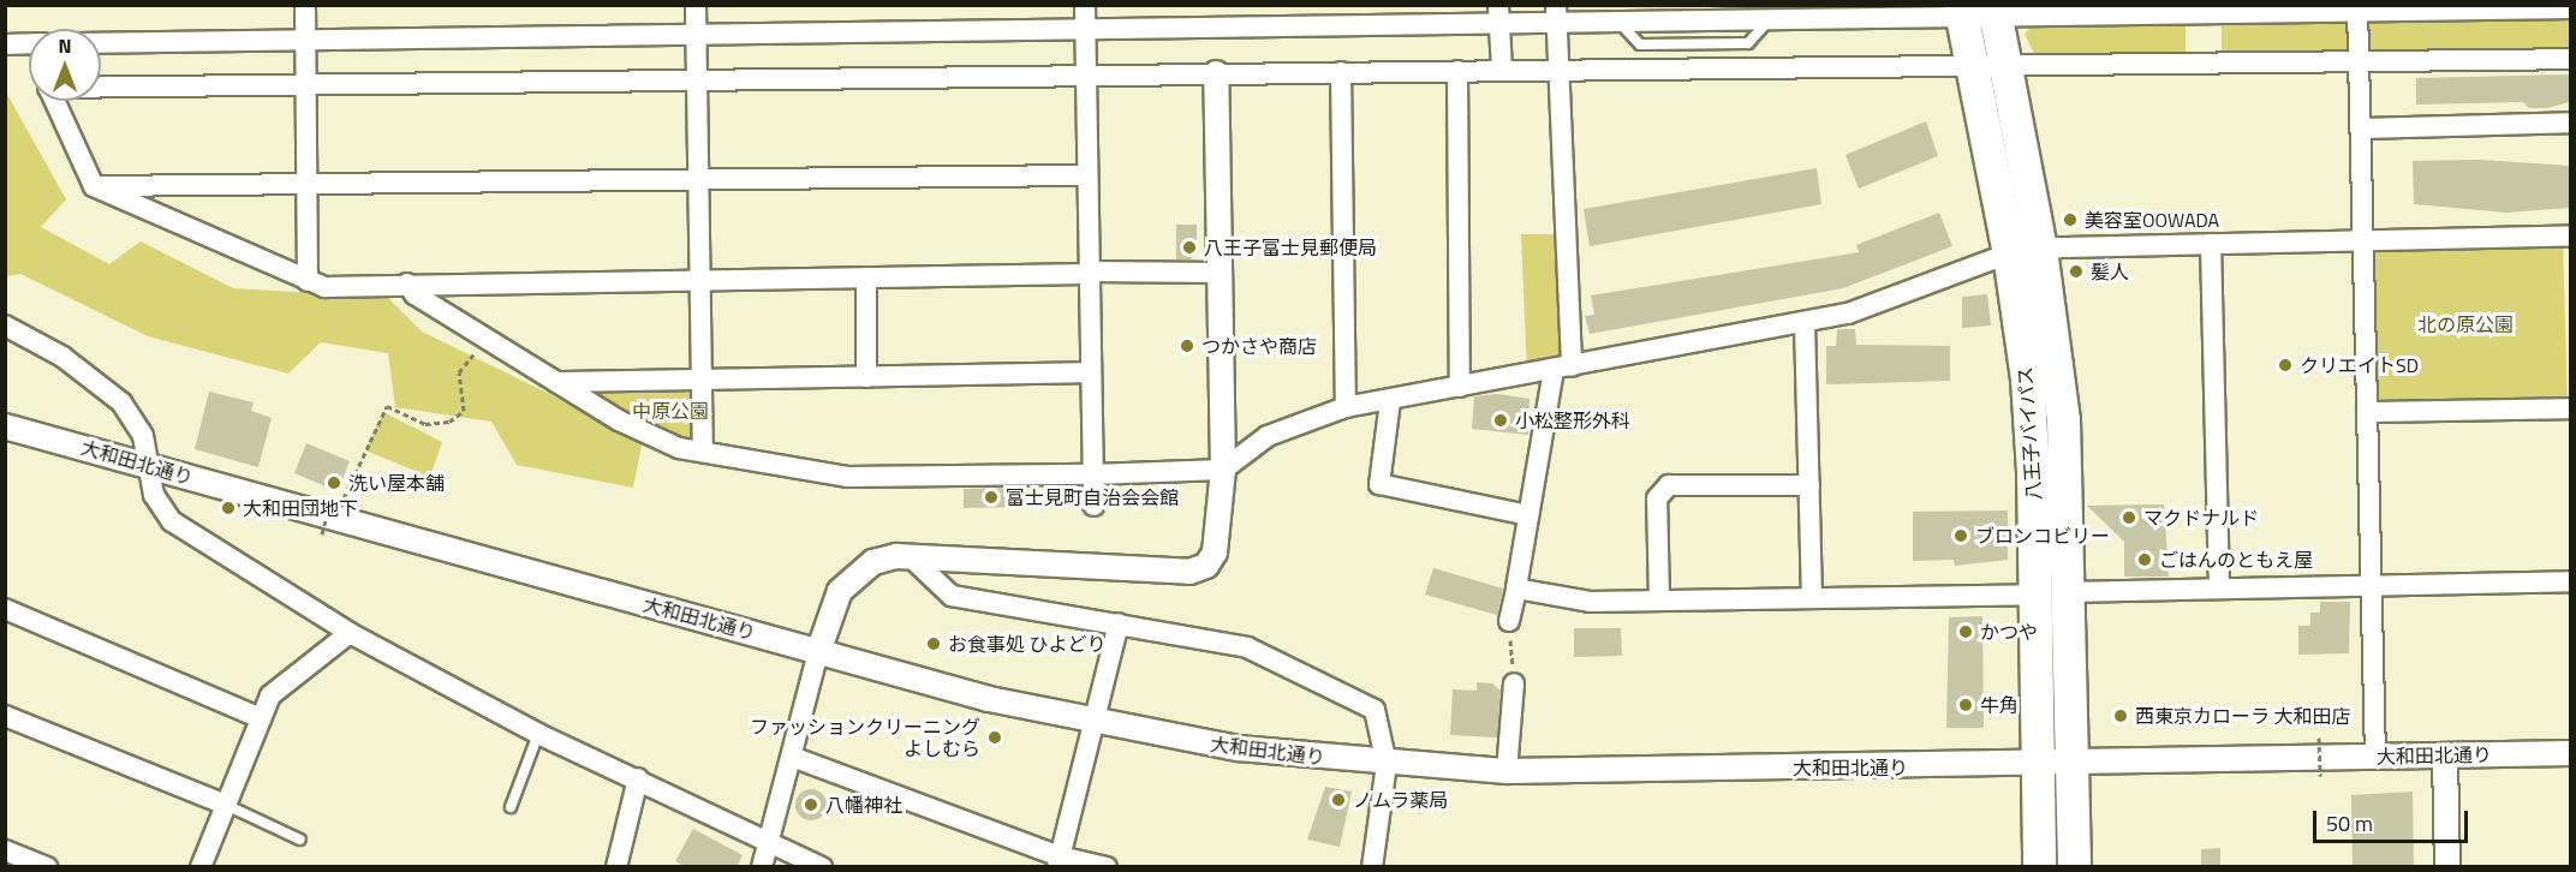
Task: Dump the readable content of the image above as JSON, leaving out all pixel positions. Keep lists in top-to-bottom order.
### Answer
{
  "streets": {
    "highway": ["八王子バイパス"],
    "street": ["大和田北通り"]
  },
  "crossings": [
    ["八王子バイパス", "大和田北通り"]
  ],
  "parks": ["北の原公園", "中原公園"],
  "places": [
    "美容室OOWADA",
    "八王子富士見郵便局",
    "髪人",
    "つかさや商店",
    "クリエイトSD",
    "小松整形外科",
    "洗い屋本舗",
    "富士見町自治会会館",
    "大和田団地下",
    "マクドナルド",
    "ブロンコビリー",
    "ごはんのともえ屋",
    "かつや",
    "お食事処 ひよどり",
    "牛角",
    "西東京カローラ 大和田店",
    "ファッションクリーニング よしむら",
    "ノムラ薬局",
    "八幡神社"
  ],
  "scale_bar": "50 m",
  "north": "top"
}
